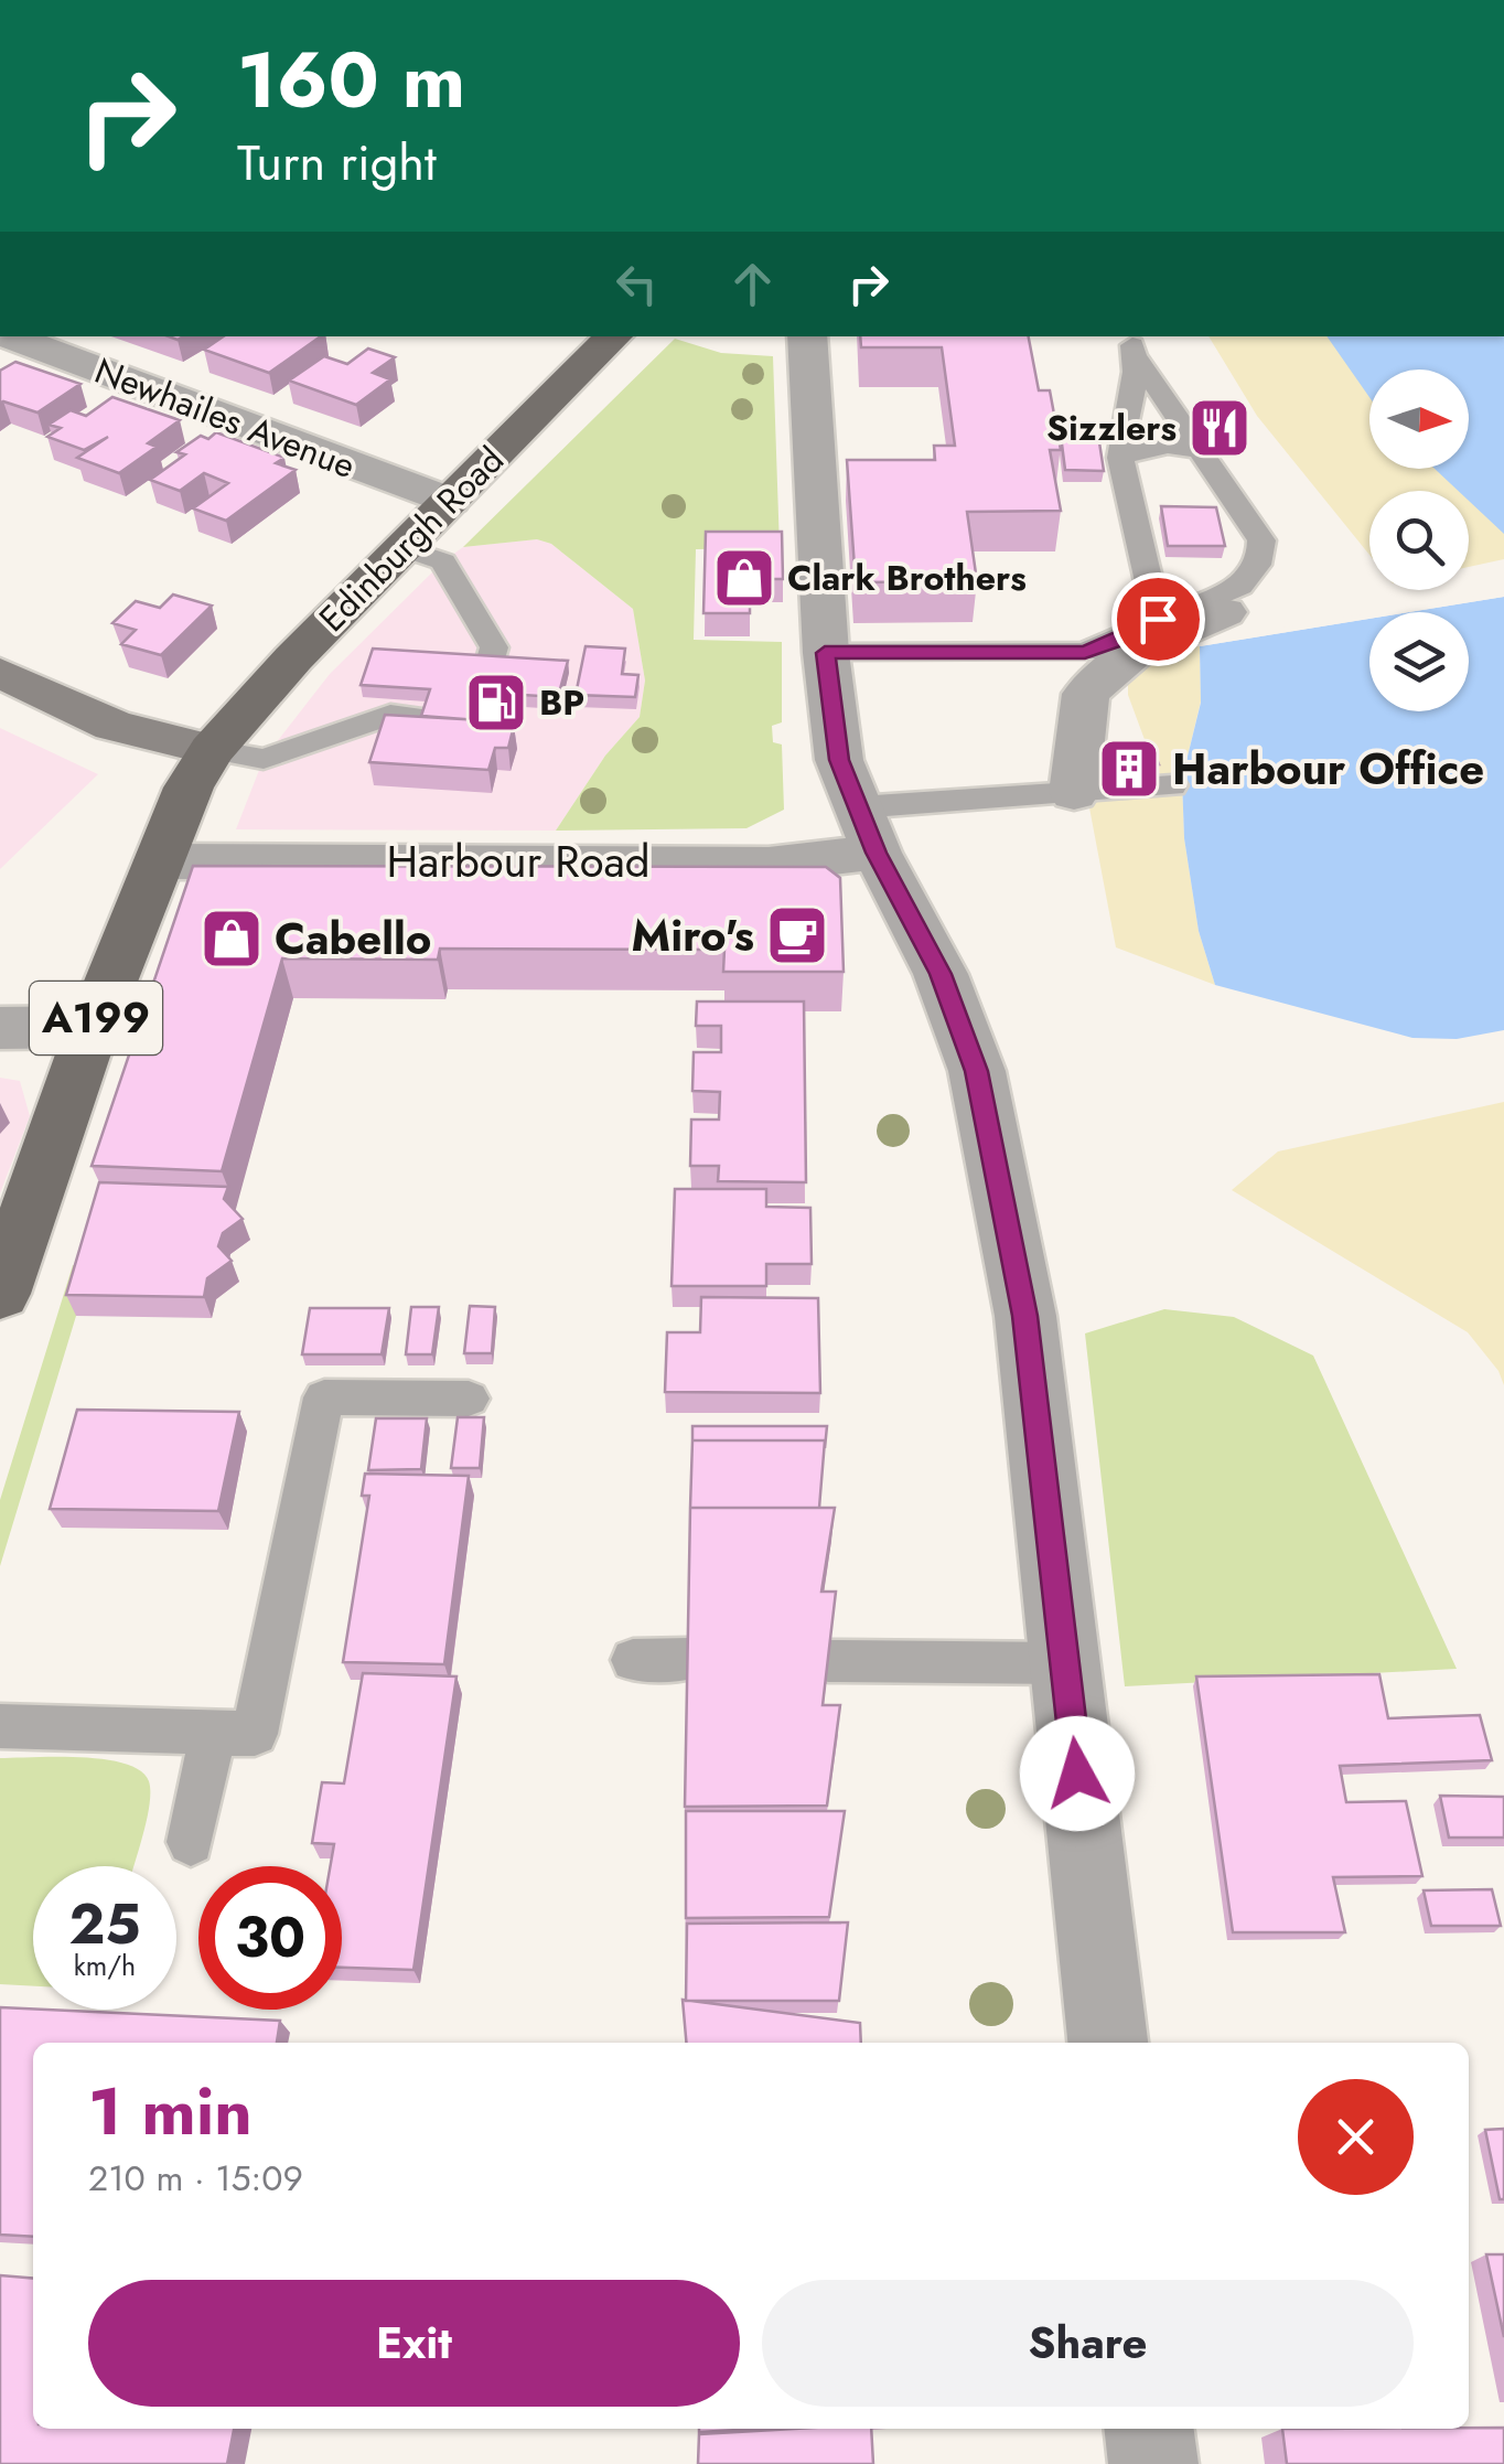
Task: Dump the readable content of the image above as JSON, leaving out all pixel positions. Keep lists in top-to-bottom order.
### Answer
{
  "streets": {
    "main road": ["Edinburgh Road", "A199"],
    "street": ["Newhailes Avenue", "Harbour Road"]
  },
  "crossings": [
    ["Newhailes Avenue", "Edinburgh Road"],
    ["Edinburgh Road", "A199"],
    ["Harbour Road", "A199"]
  ],
  "places": {
    "restaurant": ["Sizzlers"],
    "shop": ["Clark Brothers", "Cabello"],
    "fuel station": ["BP"],
    "building": ["Harbour Office"],
    "cafe": ["Miro's"]
  },
  "north": "right",
  "page": {
    "turn": ["160 m", "Turn right"],
    "speed": "25 km/h",
    "limit": "30",
    "heading": ["1 min", "210 m · 15:09"],
    "buttons": ["Exit", "Share"]
  }
}
